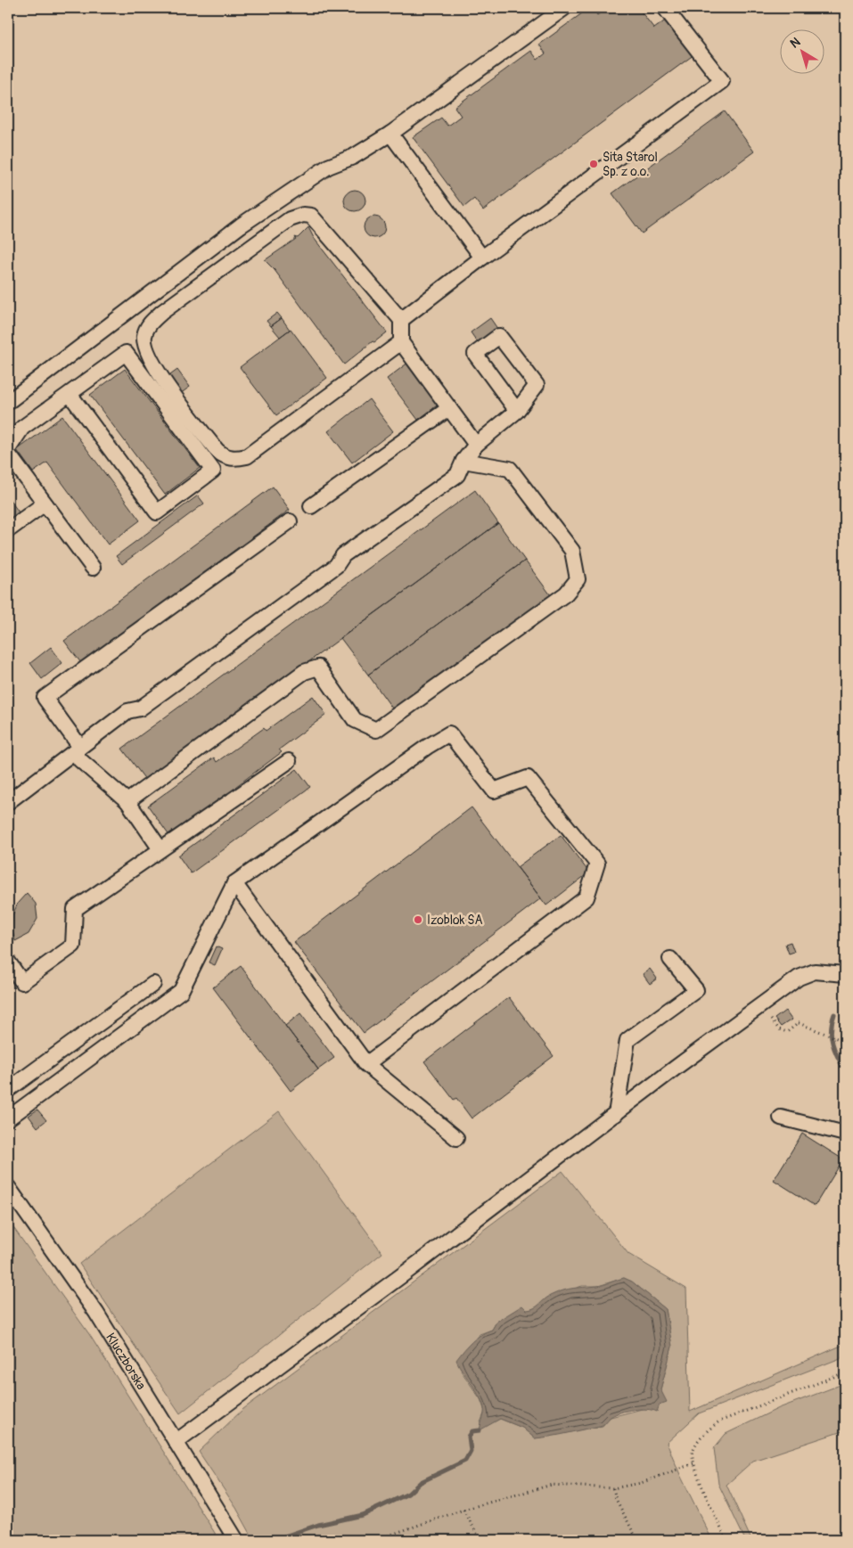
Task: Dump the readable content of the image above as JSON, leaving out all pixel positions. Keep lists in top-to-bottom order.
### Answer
{
  "streets": {
    "street": ["Kluczborska"]
  },
  "places": ["Sita Starol Sp. z o.o.", "Izoblok SA"],
  "north": "top left"
}
